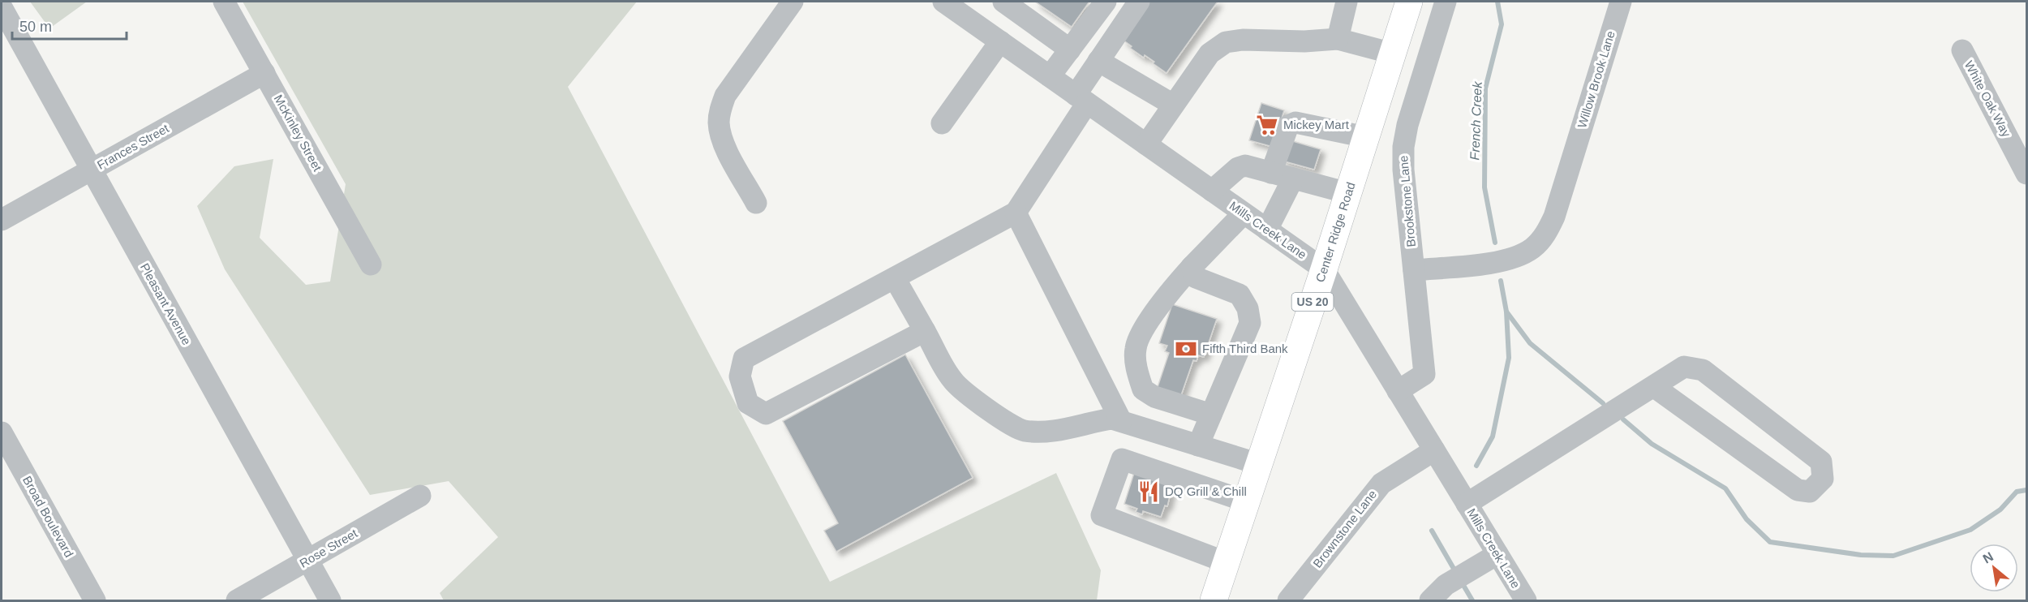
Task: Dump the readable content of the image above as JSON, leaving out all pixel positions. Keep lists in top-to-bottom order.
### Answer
{
  "streets": {
    "main road": ["Center Ridge Road", "US 20"],
    "street": [
      "Willow Brook Lane",
      "White Oak Way",
      "McKinley Street",
      "Frances Street",
      "Brookstone Lane",
      "Mills Creek Lane",
      "Pleasant Avenue",
      "Broad Boulevard",
      "Brownstone Lane",
      "Rose Street"
    ]
  },
  "crossings": [
    ["Willow Brook Lane", "Brookstone Lane"],
    ["McKinley Street", "Frances Street"],
    ["Frances Street", "Pleasant Avenue"],
    ["Brookstone Lane", "Mills Creek Lane"],
    ["Mills Creek Lane", "Center Ridge Road"],
    ["Mills Creek Lane", "Brownstone Lane"],
    ["Pleasant Avenue", "Rose Street"]
  ],
  "water": ["French Creek"],
  "places": {
    "supermarket": ["Mickey Mart"],
    "bank": ["Fifth Third Bank"],
    "restaurant": ["DQ Grill & Chill"]
  },
  "scale_bar": "50 m",
  "north": "top left"
}
